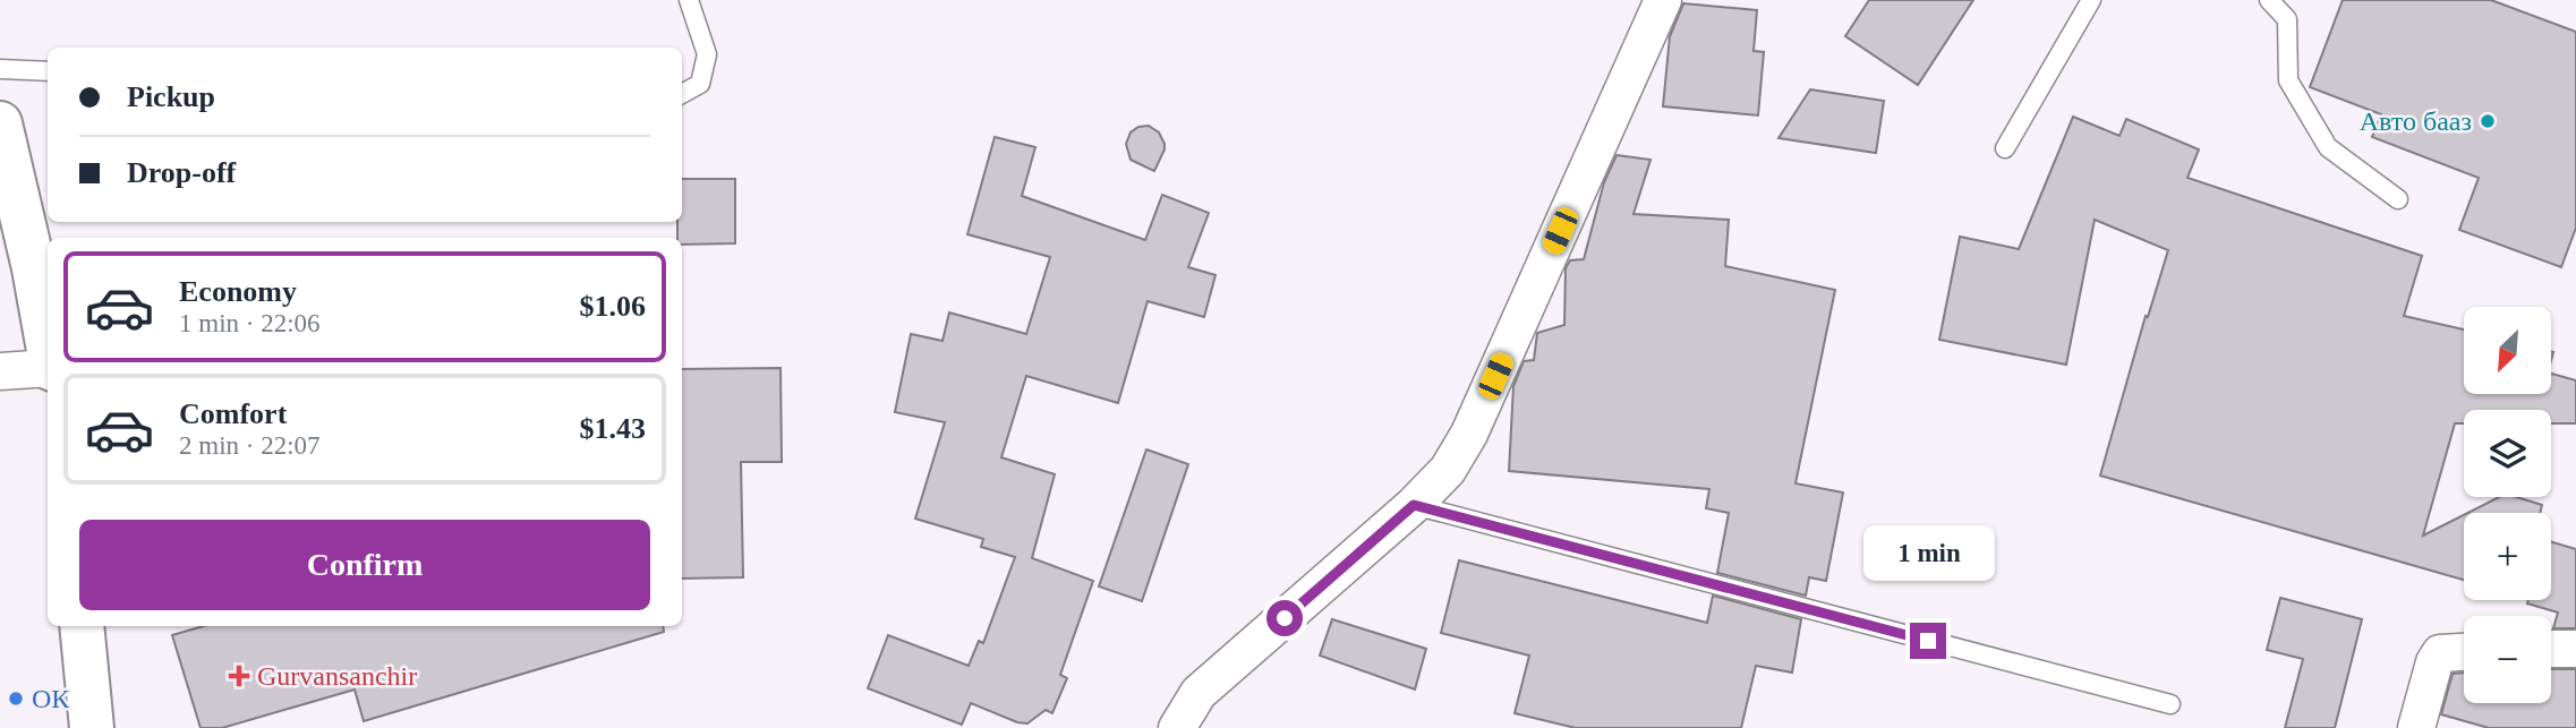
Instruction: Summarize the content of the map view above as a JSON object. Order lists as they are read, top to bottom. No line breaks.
{"places":{"other":["Авто бааз","ОК"],"health":["Gurvansanchir"]},"north":"bottom left","page":{"banner":["Pickup","Drop-off"],"list":[{"name":"Economy","note":"1 min · 22:06","value":"$1.06"},{"name":"Comfort","note":"2 min · 22:07","value":"$1.43"}],"map_buttons":["+","−"],"buttons":"Confirm","bubble":"1 min"}}
